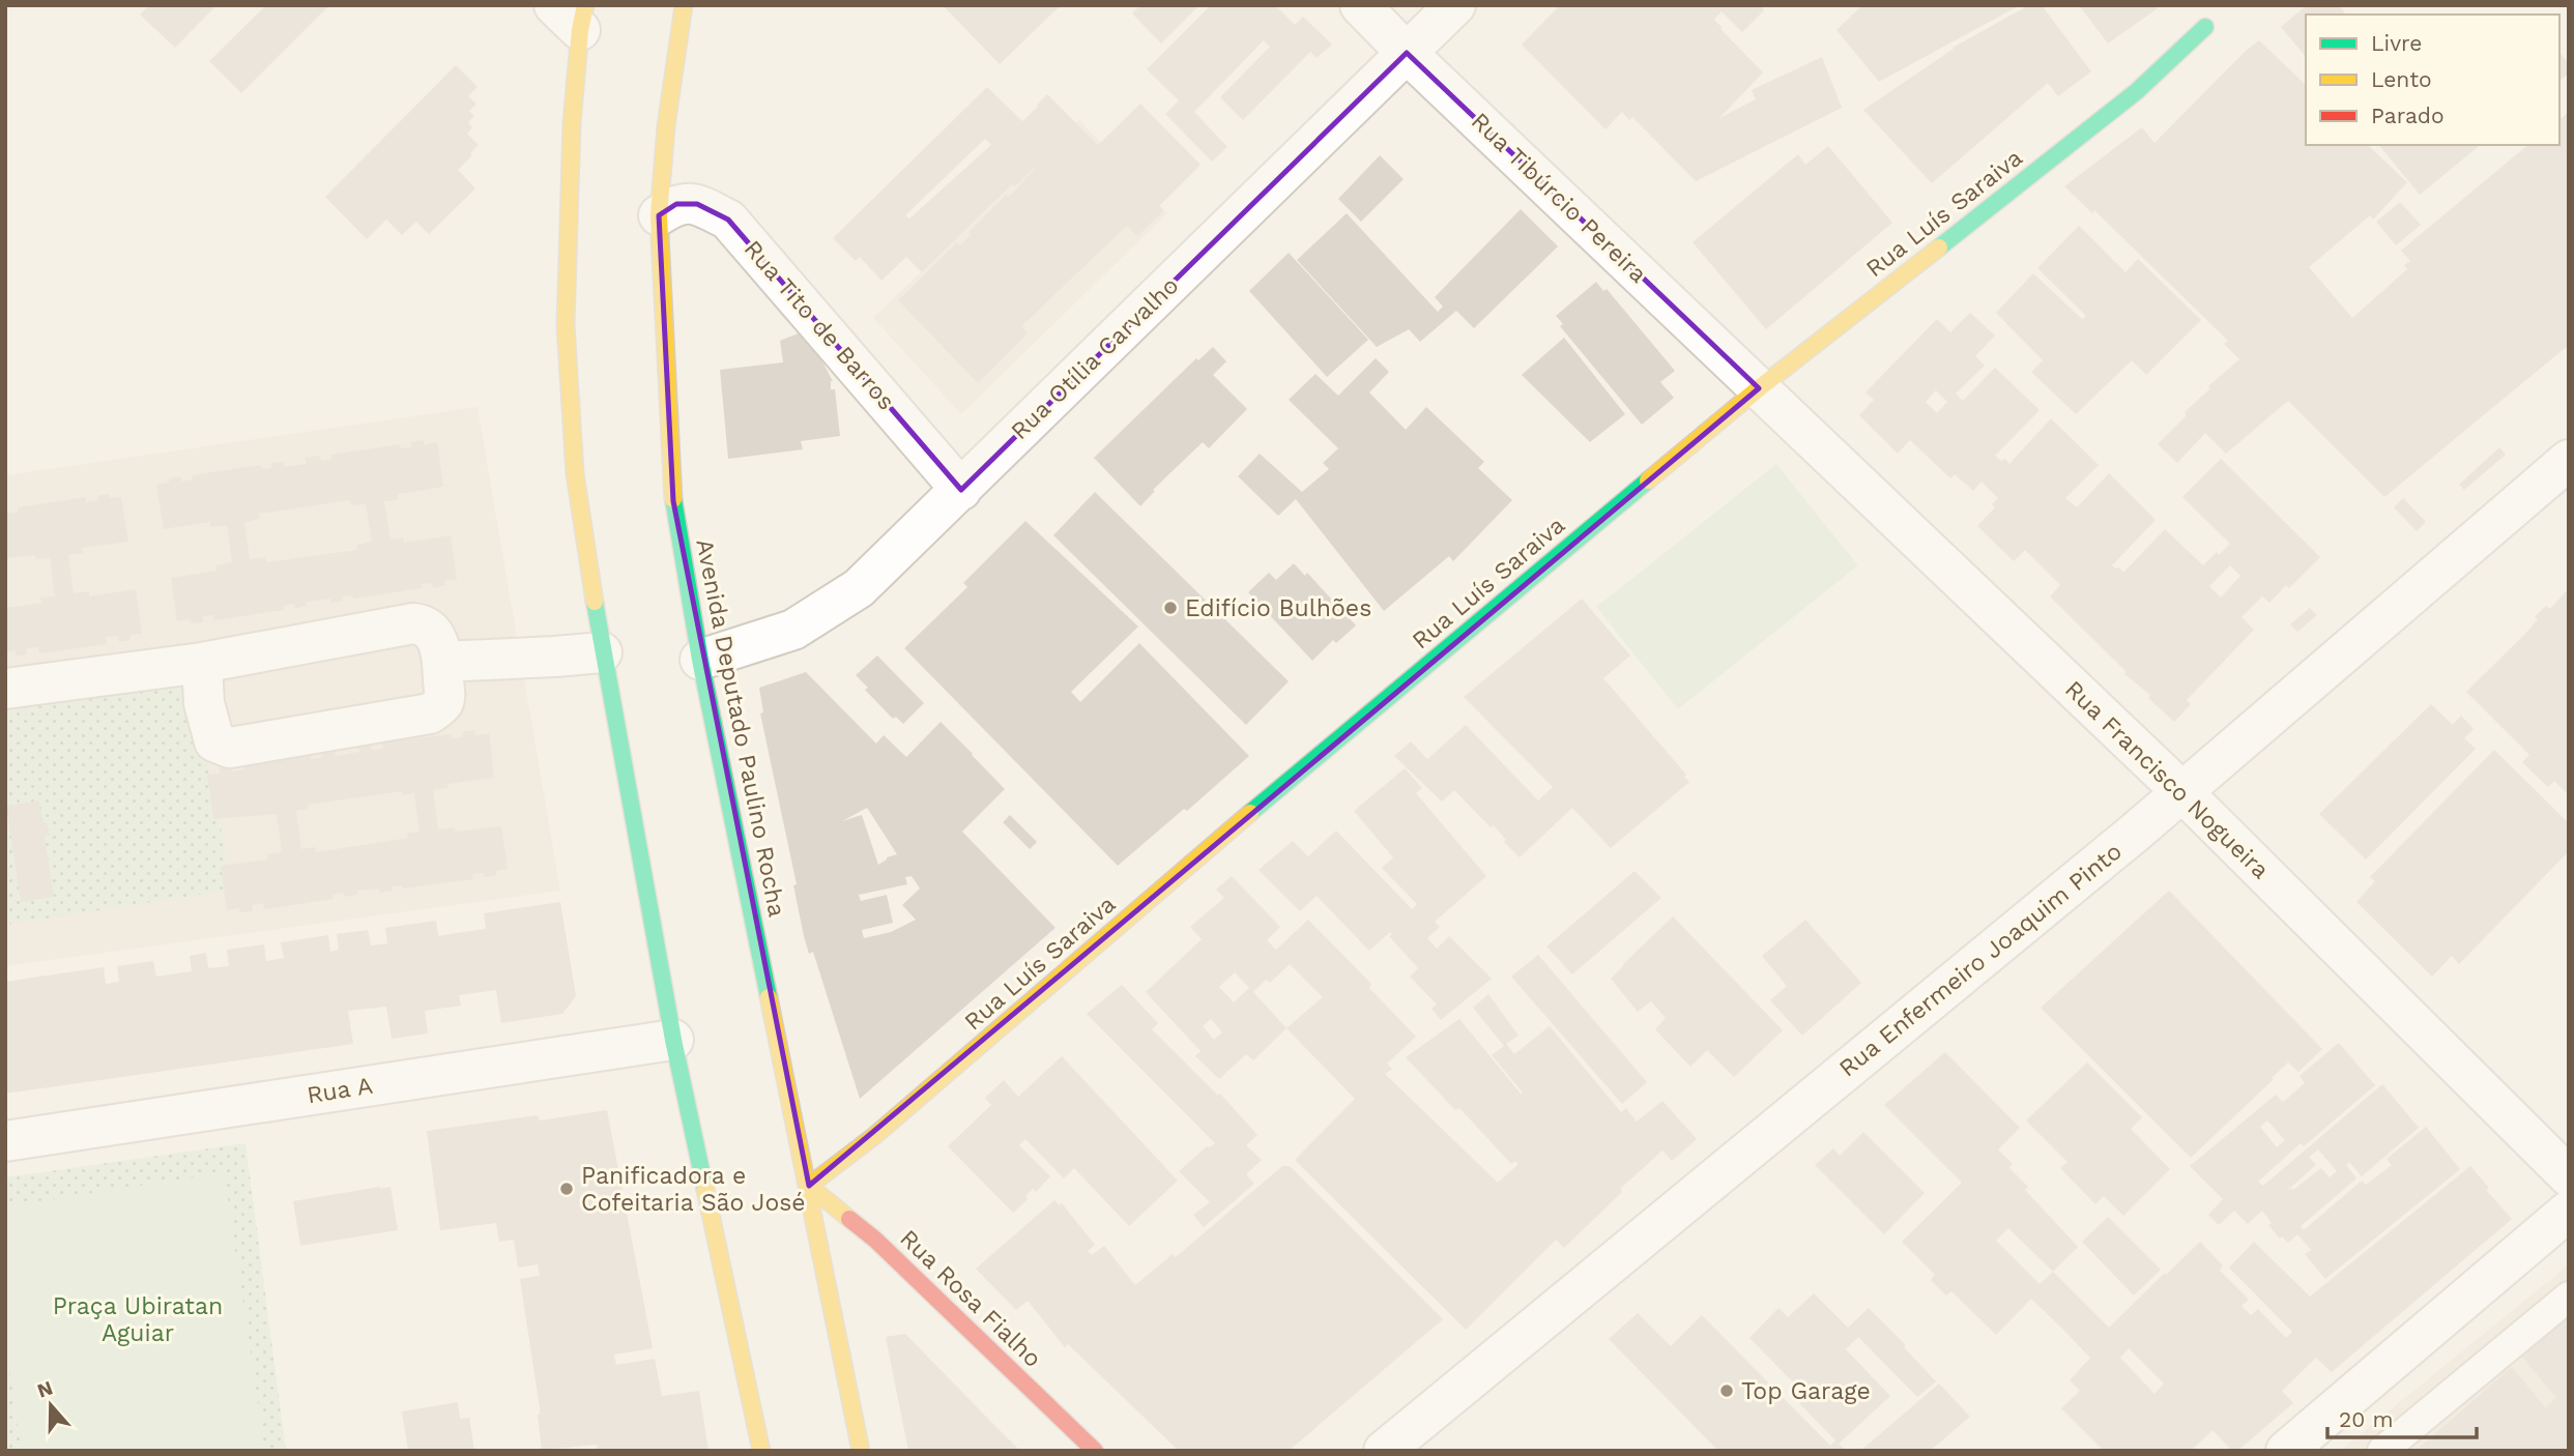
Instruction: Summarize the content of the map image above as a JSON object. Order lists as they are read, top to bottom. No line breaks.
{"streets":{"main road":["Rua Luís Saraiva","Avenida Deputado Paulino Rocha","Rua Rosa Fialho"],"street":["Rua Tibúrcio Pereira","Rua Tito de Barros","Rua Otília Carvalho","Rua Francisco Nogueira","Rua Enfermeiro Joaquim Pinto","Rua A"]},"crossings":[["Rua Tibúrcio Pereira","Rua Luís Saraiva"],["Rua Tibúrcio Pereira","Rua Otília Carvalho"],["Rua Tibúrcio Pereira","Rua Francisco Nogueira"],["Rua Luís Saraiva","Avenida Deputado Paulino Rocha"],["Rua Luís Saraiva","Rua Francisco Nogueira"],["Rua Luís Saraiva","Rua Rosa Fialho"],["Rua Tito de Barros","Rua Otília Carvalho"],["Rua Tito de Barros","Avenida Deputado Paulino Rocha"],["Rua Otília Carvalho","Avenida Deputado Paulino Rocha"],["Avenida Deputado Paulino Rocha","Rua Rosa Fialho"],["Rua Francisco Nogueira","Rua Enfermeiro Joaquim Pinto"]],"parks":["Praça Ubiratan Aguiar"],"places":["Edifício Bulhões","Panificadora e Cofeitaria São José","Top Garage"],"legend":["Livre","Lento","Parado"],"scale_bar":"20 m","north":"top"}
